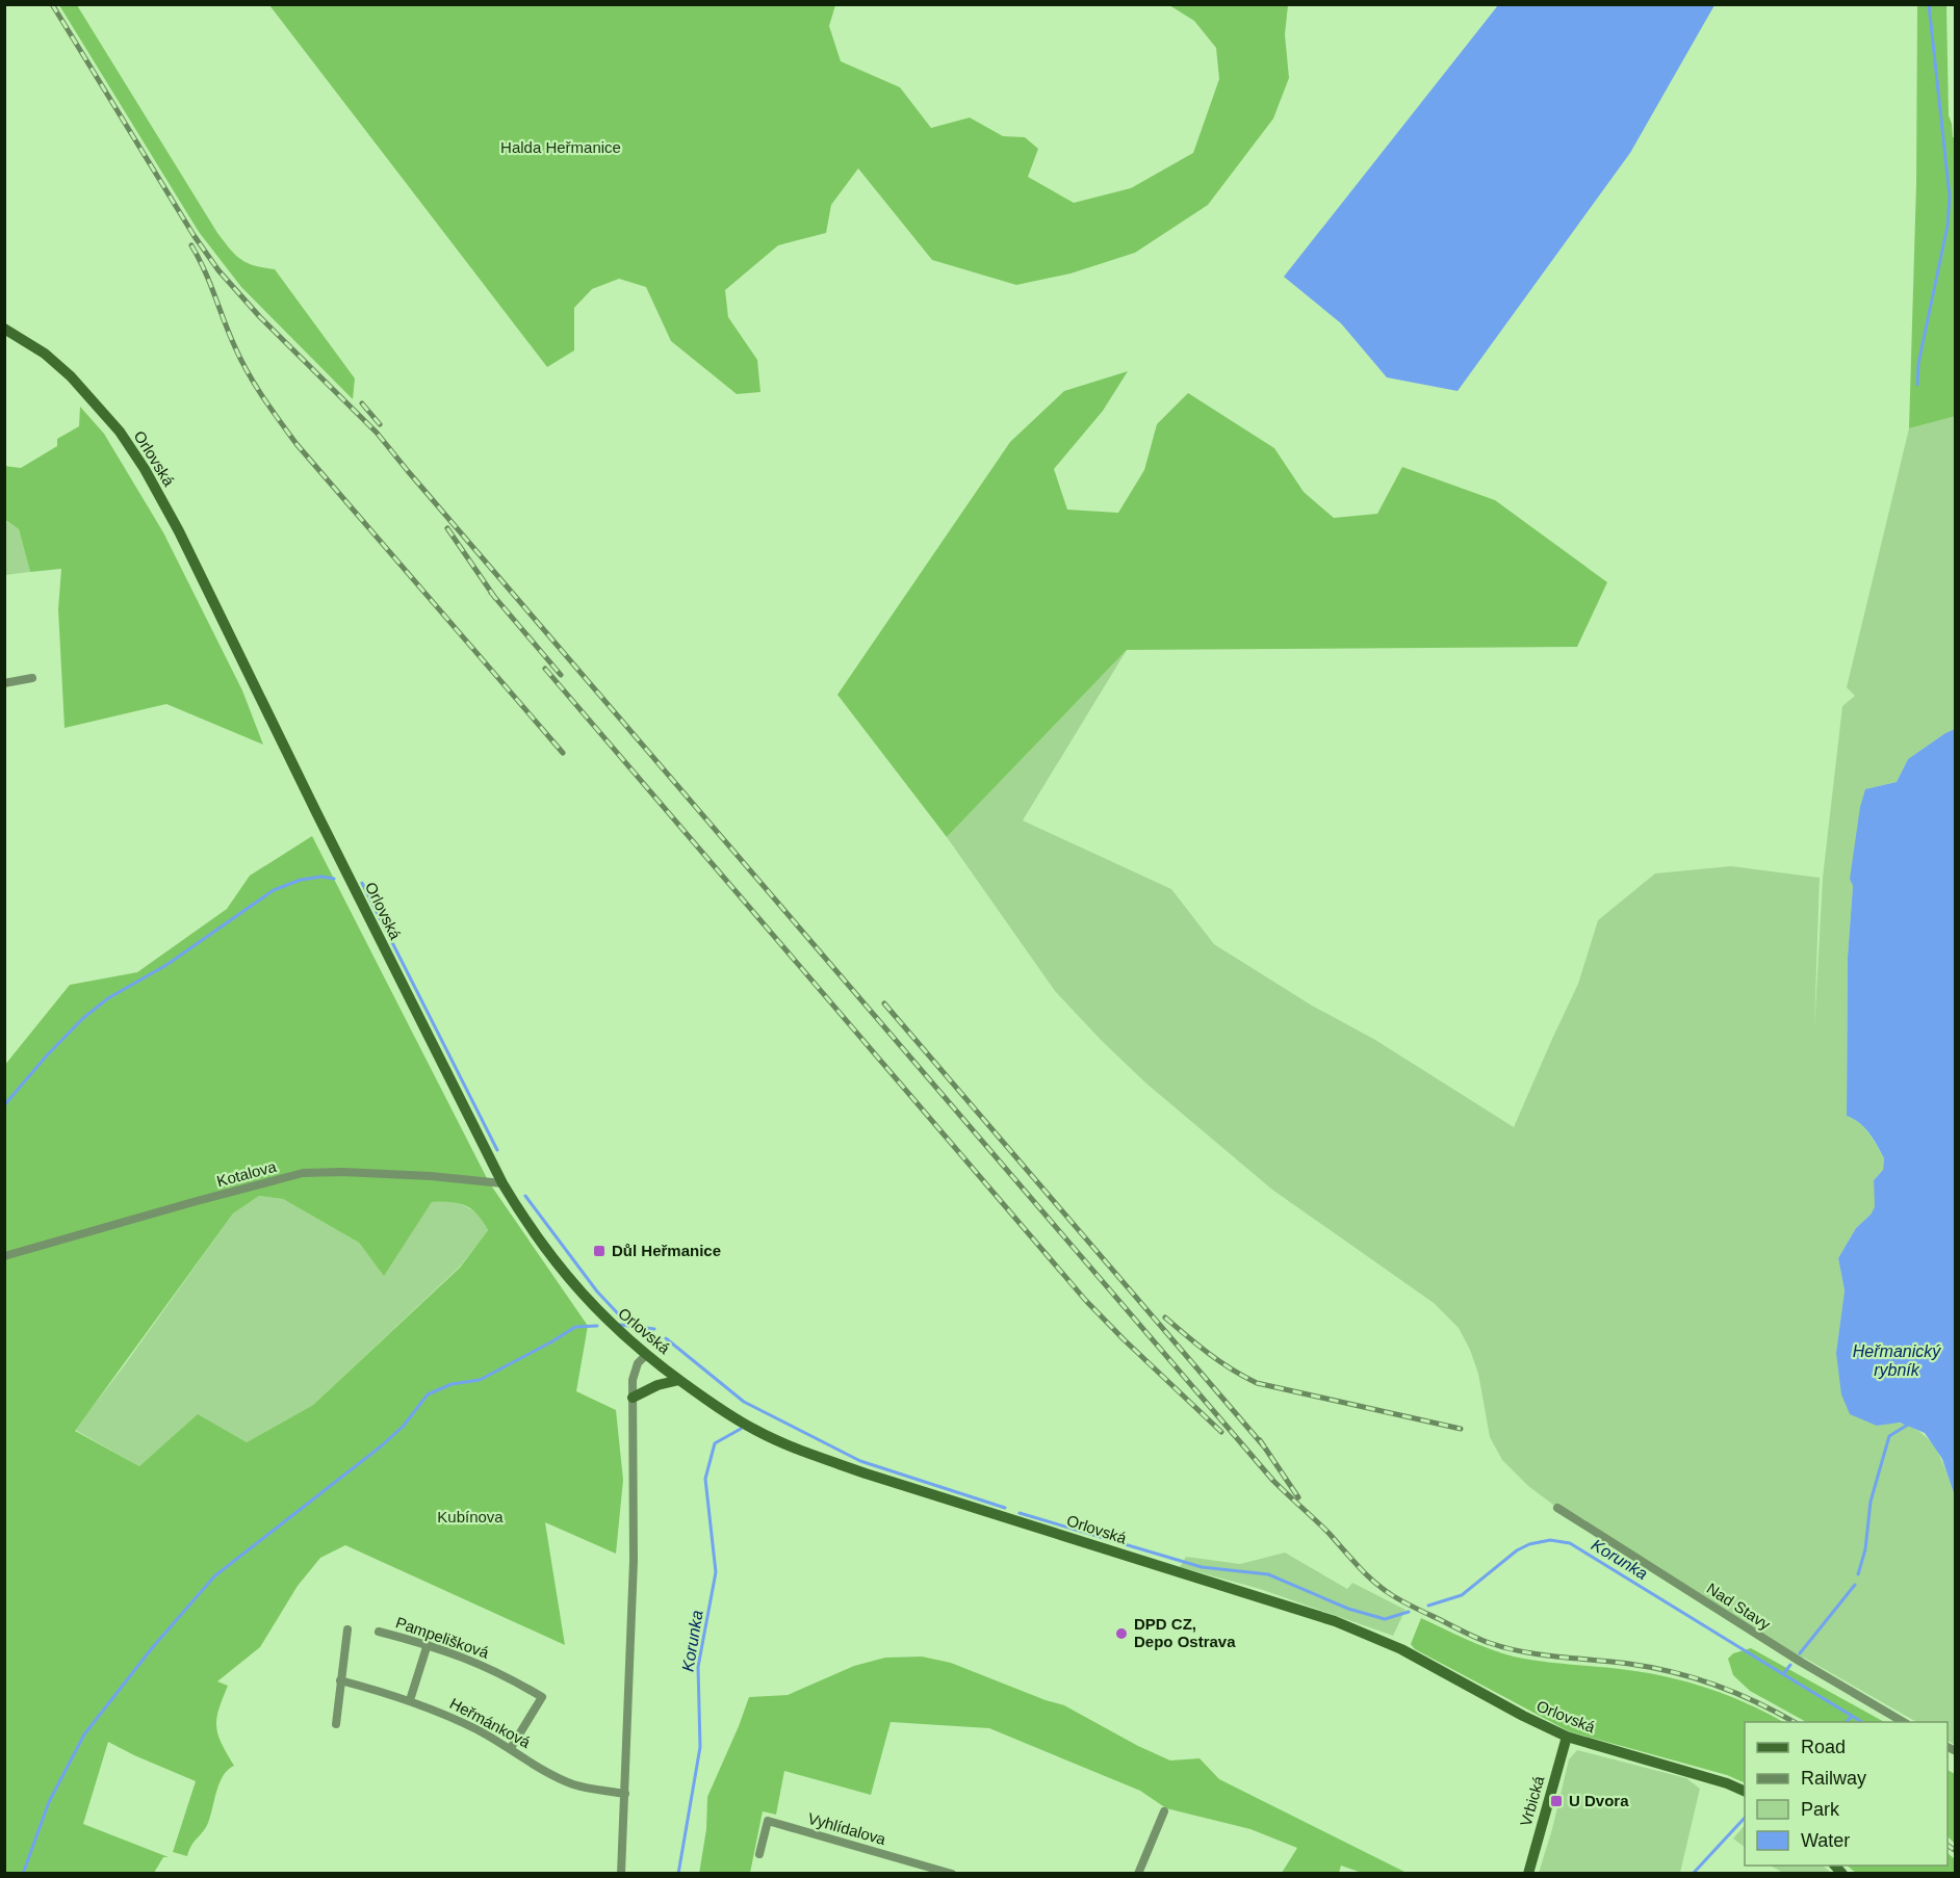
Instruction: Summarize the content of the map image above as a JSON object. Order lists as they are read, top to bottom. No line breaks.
{"streets":{"main road":["Orlovská","Vrbická"],"street":["Kotalova","Nad Stavy","Pampelišková","Heřmánková","Vyhlídalova"]},"crossings":[["Orlovská","Kotalova"],["Orlovská","Vrbická"],["Pampelišková","Heřmánková"]],"water":["Heřmanický rybník","Korunka"],"parks":["Halda Heřmanice","Kubínova"],"places":{"transit":["Důl Heřmanice","U Dvora"],"other":["DPD CZ, Depo Ostrava"]},"legend":["Road","Railway","Park","Water"]}
